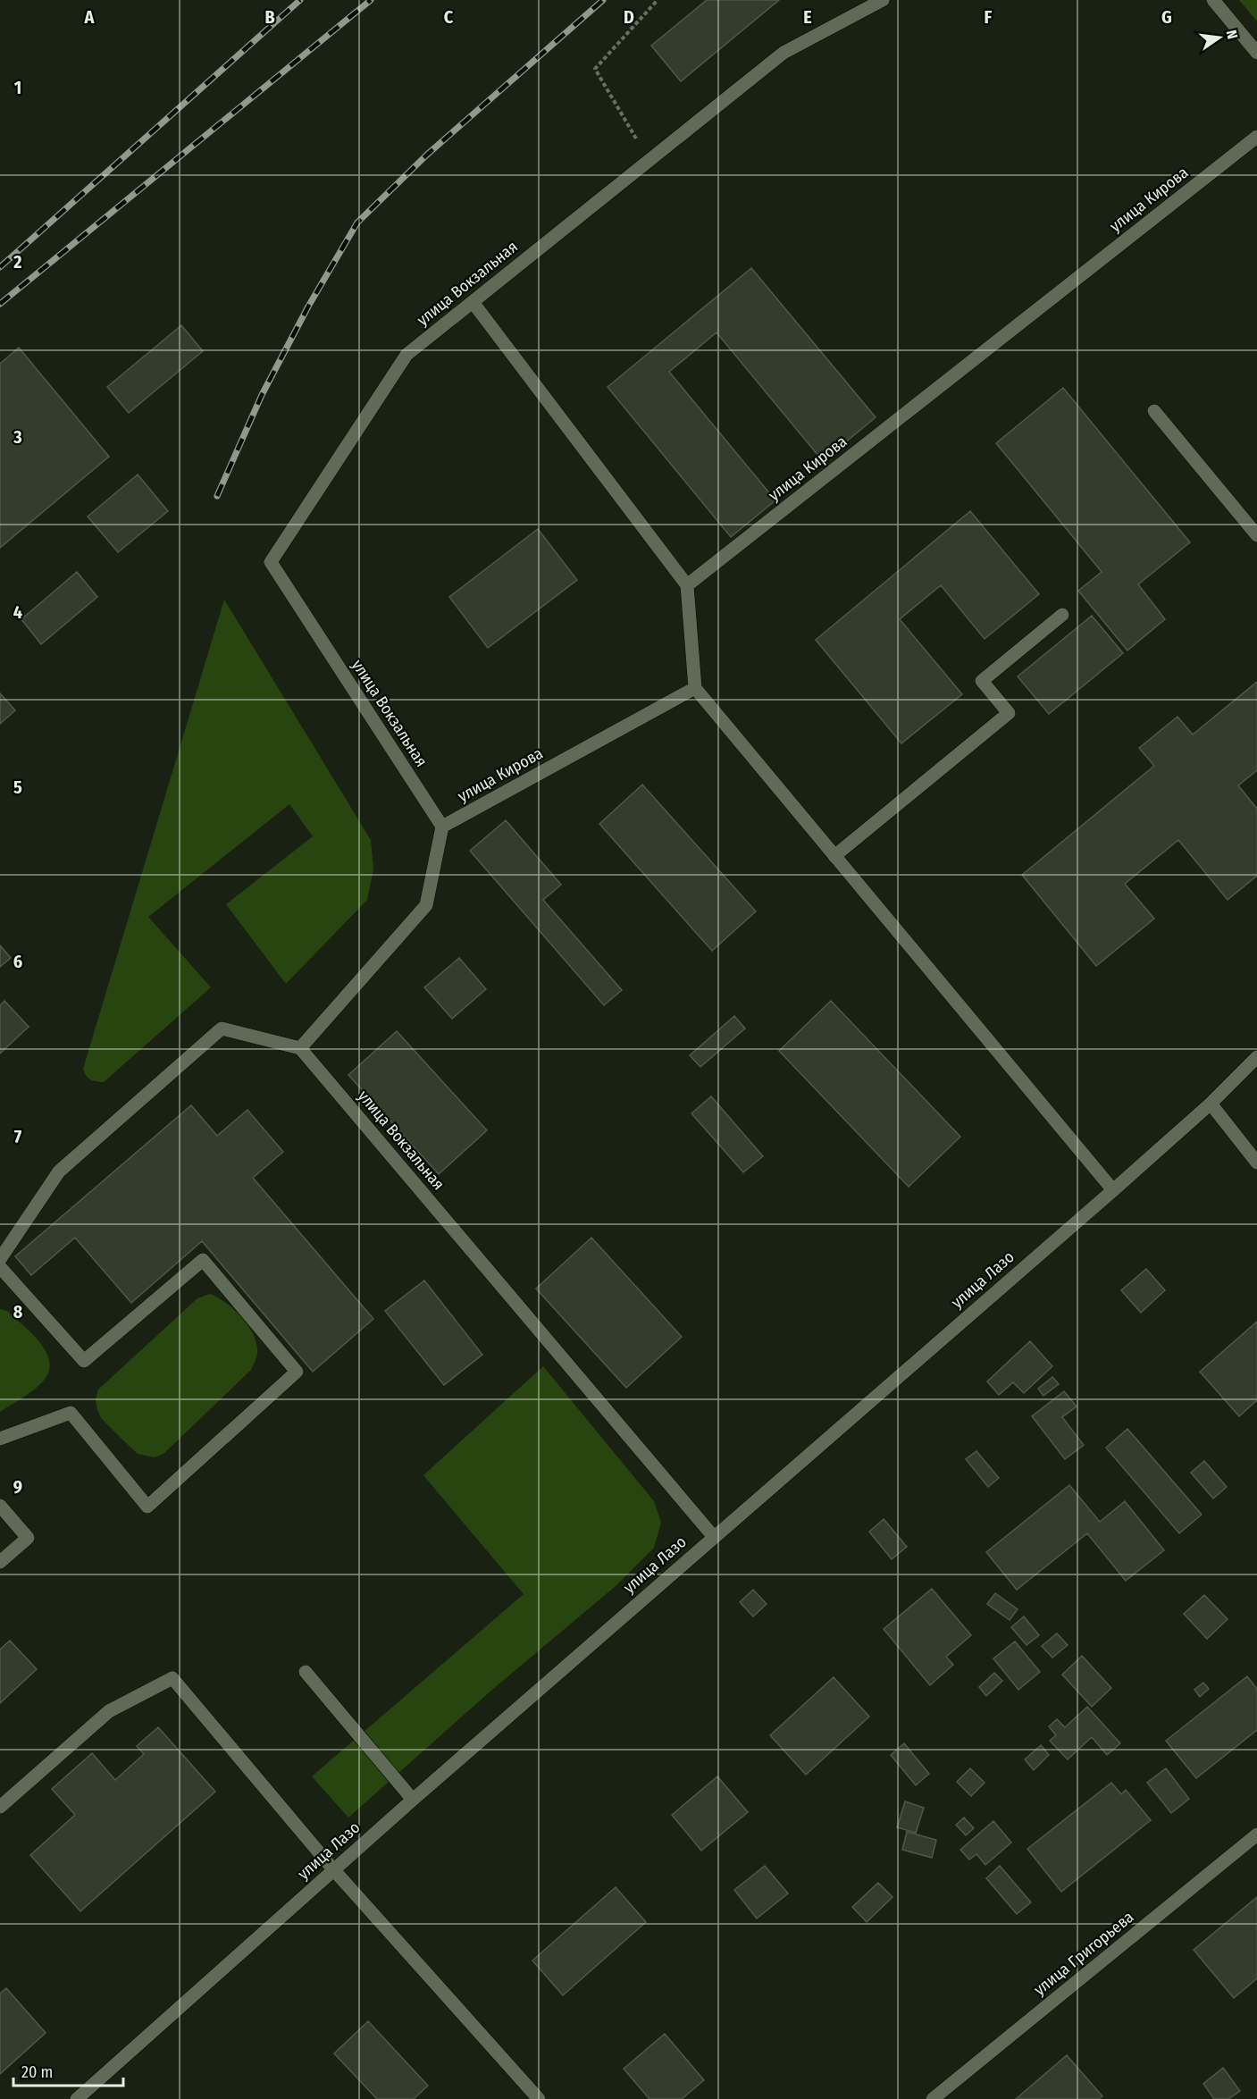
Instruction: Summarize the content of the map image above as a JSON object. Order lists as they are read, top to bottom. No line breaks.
{"streets":{"street":["улица Кирова","улица Вокзальная","улица Лазо","улица Григорьева"]},"crossings":[["улица Кирова","улица Вокзальная"],["улица Вокзальная","улица Лазо"]],"scale_bar":"20 m","north":"right","grid":{"columns":["A","B","C","D","E","F","G"],"rows":["1","2","3","4","5","6","7","8","9"]}}
